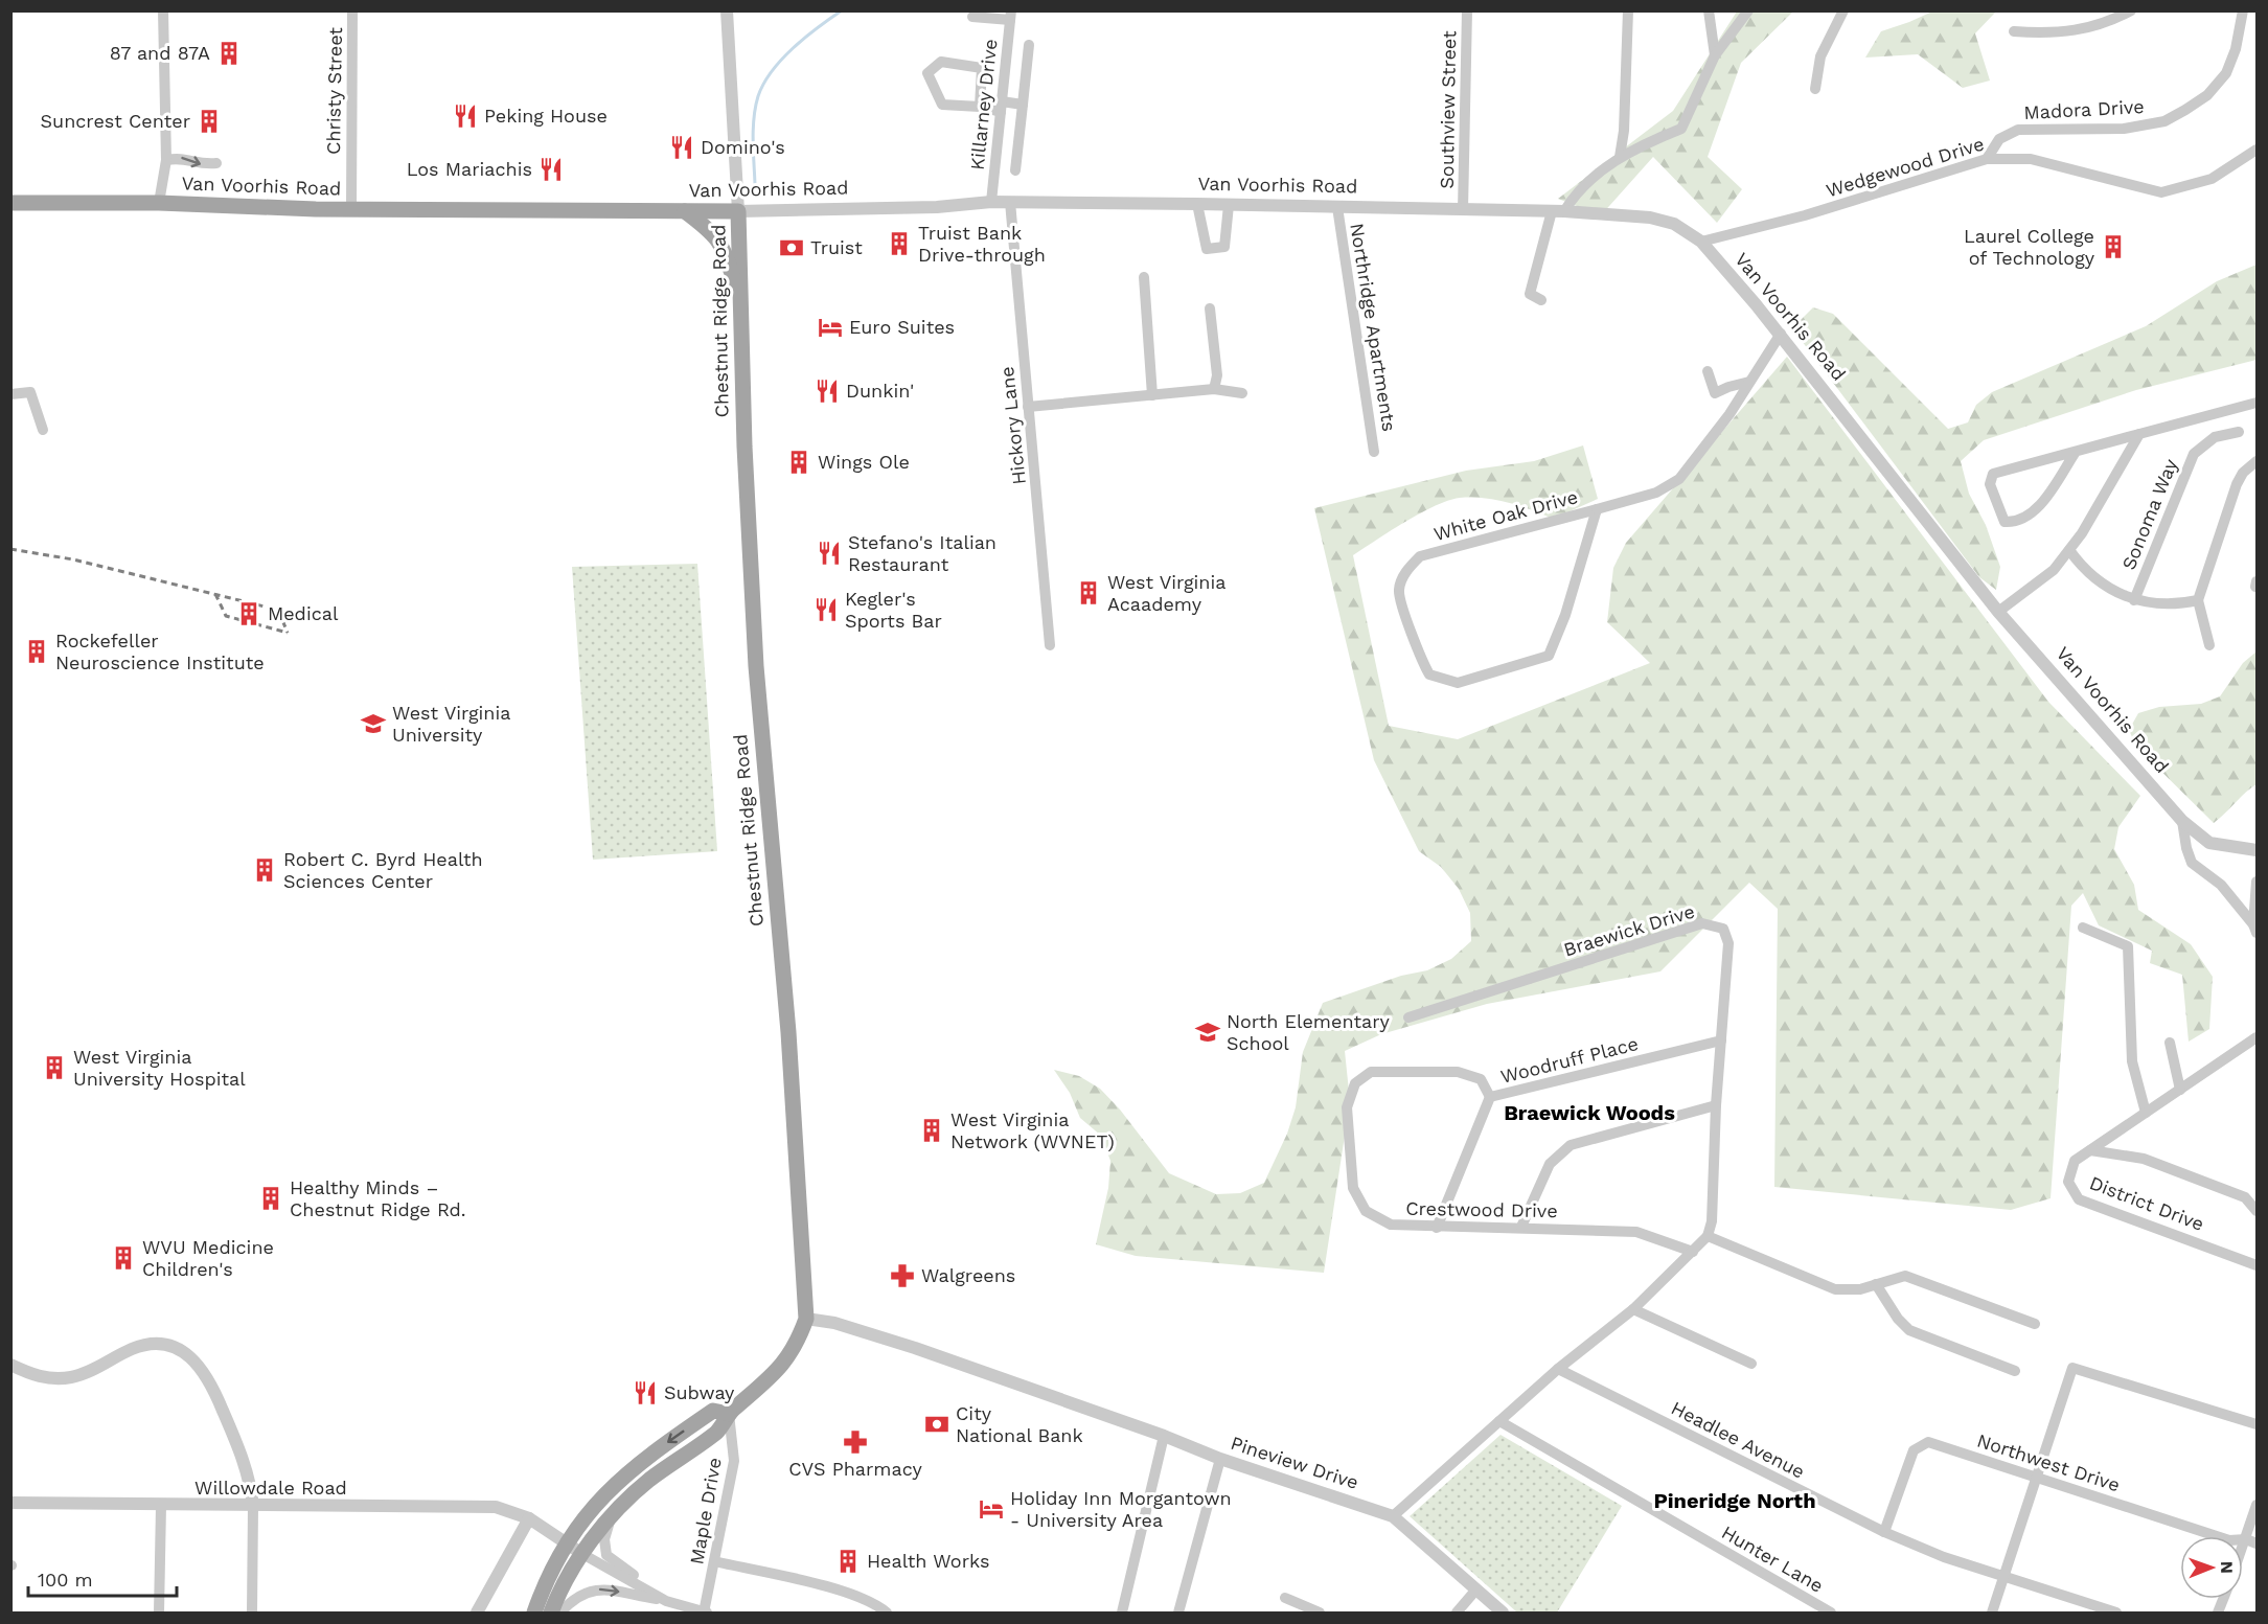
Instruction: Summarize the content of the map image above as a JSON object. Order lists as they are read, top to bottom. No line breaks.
{"streets":{"main road":["Van Voorhis Road","Chestnut Ridge Road"],"street":["Christy Street","Killarney Drive","Southview Street","Madora Drive","Wedgewood Drive","Northridge Apartments","Hickory Lane","Sonoma Way","White Oak Drive","Braewick Drive","Woodruff Place","District Drive","Crestwood Drive","Headlee Avenue","Pineview Drive","Northwest Drive","Willowdale Road","Maple Drive","Hunter Lane"]},"crossings":[["Christy Street","Van Voorhis Road"],["Killarney Drive","Van Voorhis Road"],["Southview Street","Van Voorhis Road"],["Madora Drive","Wedgewood Drive"],["Wedgewood Drive","Van Voorhis Road"],["Van Voorhis Road","Chestnut Ridge Road"],["Van Voorhis Road","Northridge Apartments"],["Van Voorhis Road","Hickory Lane"],["Van Voorhis Road","White Oak Drive"],["Chestnut Ridge Road","Pineview Drive"],["Chestnut Ridge Road","Maple Drive"],["Braewick Drive","Woodruff Place"],["Woodruff Place","Crestwood Drive"],["Headlee Avenue","Northwest Drive"]],"districts":["Braewick Woods","Pineridge North"],"places":{"building":["87 and 87A","Suncrest Center","Truist Bank Drive-through","Laurel College of Technology","Wings Ole","West Virginia Acaademy","Medical","Rockefeller Neuroscience Institute","Robert C. Byrd Health Sciences Center","West Virginia University Hospital","West Virginia Network (WVNET)","Healthy Minds – Chestnut Ridge Rd.","WVU Medicine Children's","Health Works"],"restaurant":["Peking House","Domino's","Los Mariachis","Dunkin'","Stefano's Italian Restaurant","Kegler's Sports Bar","Subway"],"bank":["Truist","City National Bank"],"hotel":["Euro Suites","Holiday Inn Morgantown - University Area"],"school or university":["West Virginia University","North Elementary School"],"pharmacy":["Walgreens","CVS Pharmacy"]},"scale_bar":"100 m","north":"right"}
